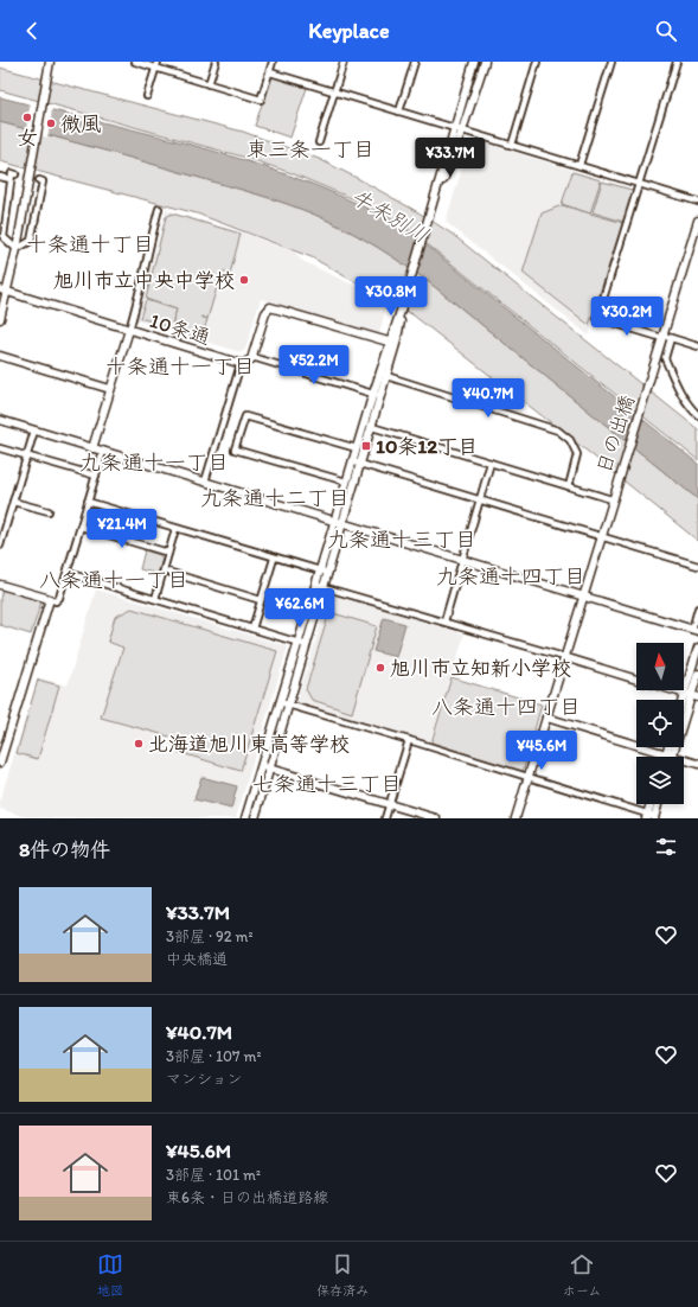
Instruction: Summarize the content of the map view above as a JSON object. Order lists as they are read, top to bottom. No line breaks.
{"streets":{"street":["10条通","日の出橋"]},"districts":["東三条一丁目","十条通十丁目","十条通十一丁目","九条通十一丁目","九条通十二丁目","九条通十三丁目","九条通十四丁目","八条通十一丁目","八条通十四丁目","七条通十三丁目"],"water":["牛朱別川"],"places":{"other":["女","微風","旭川市立中央中学校","旭川市立知新小学校","北海道旭川東高等学校"],"transit":["10条12丁目"]},"north":"top","page":{"header":"Keyplace","price":["¥33.7M","¥30.8M","¥30.2M","¥52.2M","¥40.7M","¥21.4M","¥62.6M","¥45.6M"],"heading":"8件の物件","list":[{"name":"¥33.7M","note":"3部屋 · 92 m² · 中央橋通"},{"name":"¥40.7M","note":"3部屋 · 107 m² · マンション"},{"name":"¥45.6M","note":"3部屋 · 101 m² · 東6条・日の出橋道路線"}],"tabs":["地図","保存済み","ホーム"]}}
